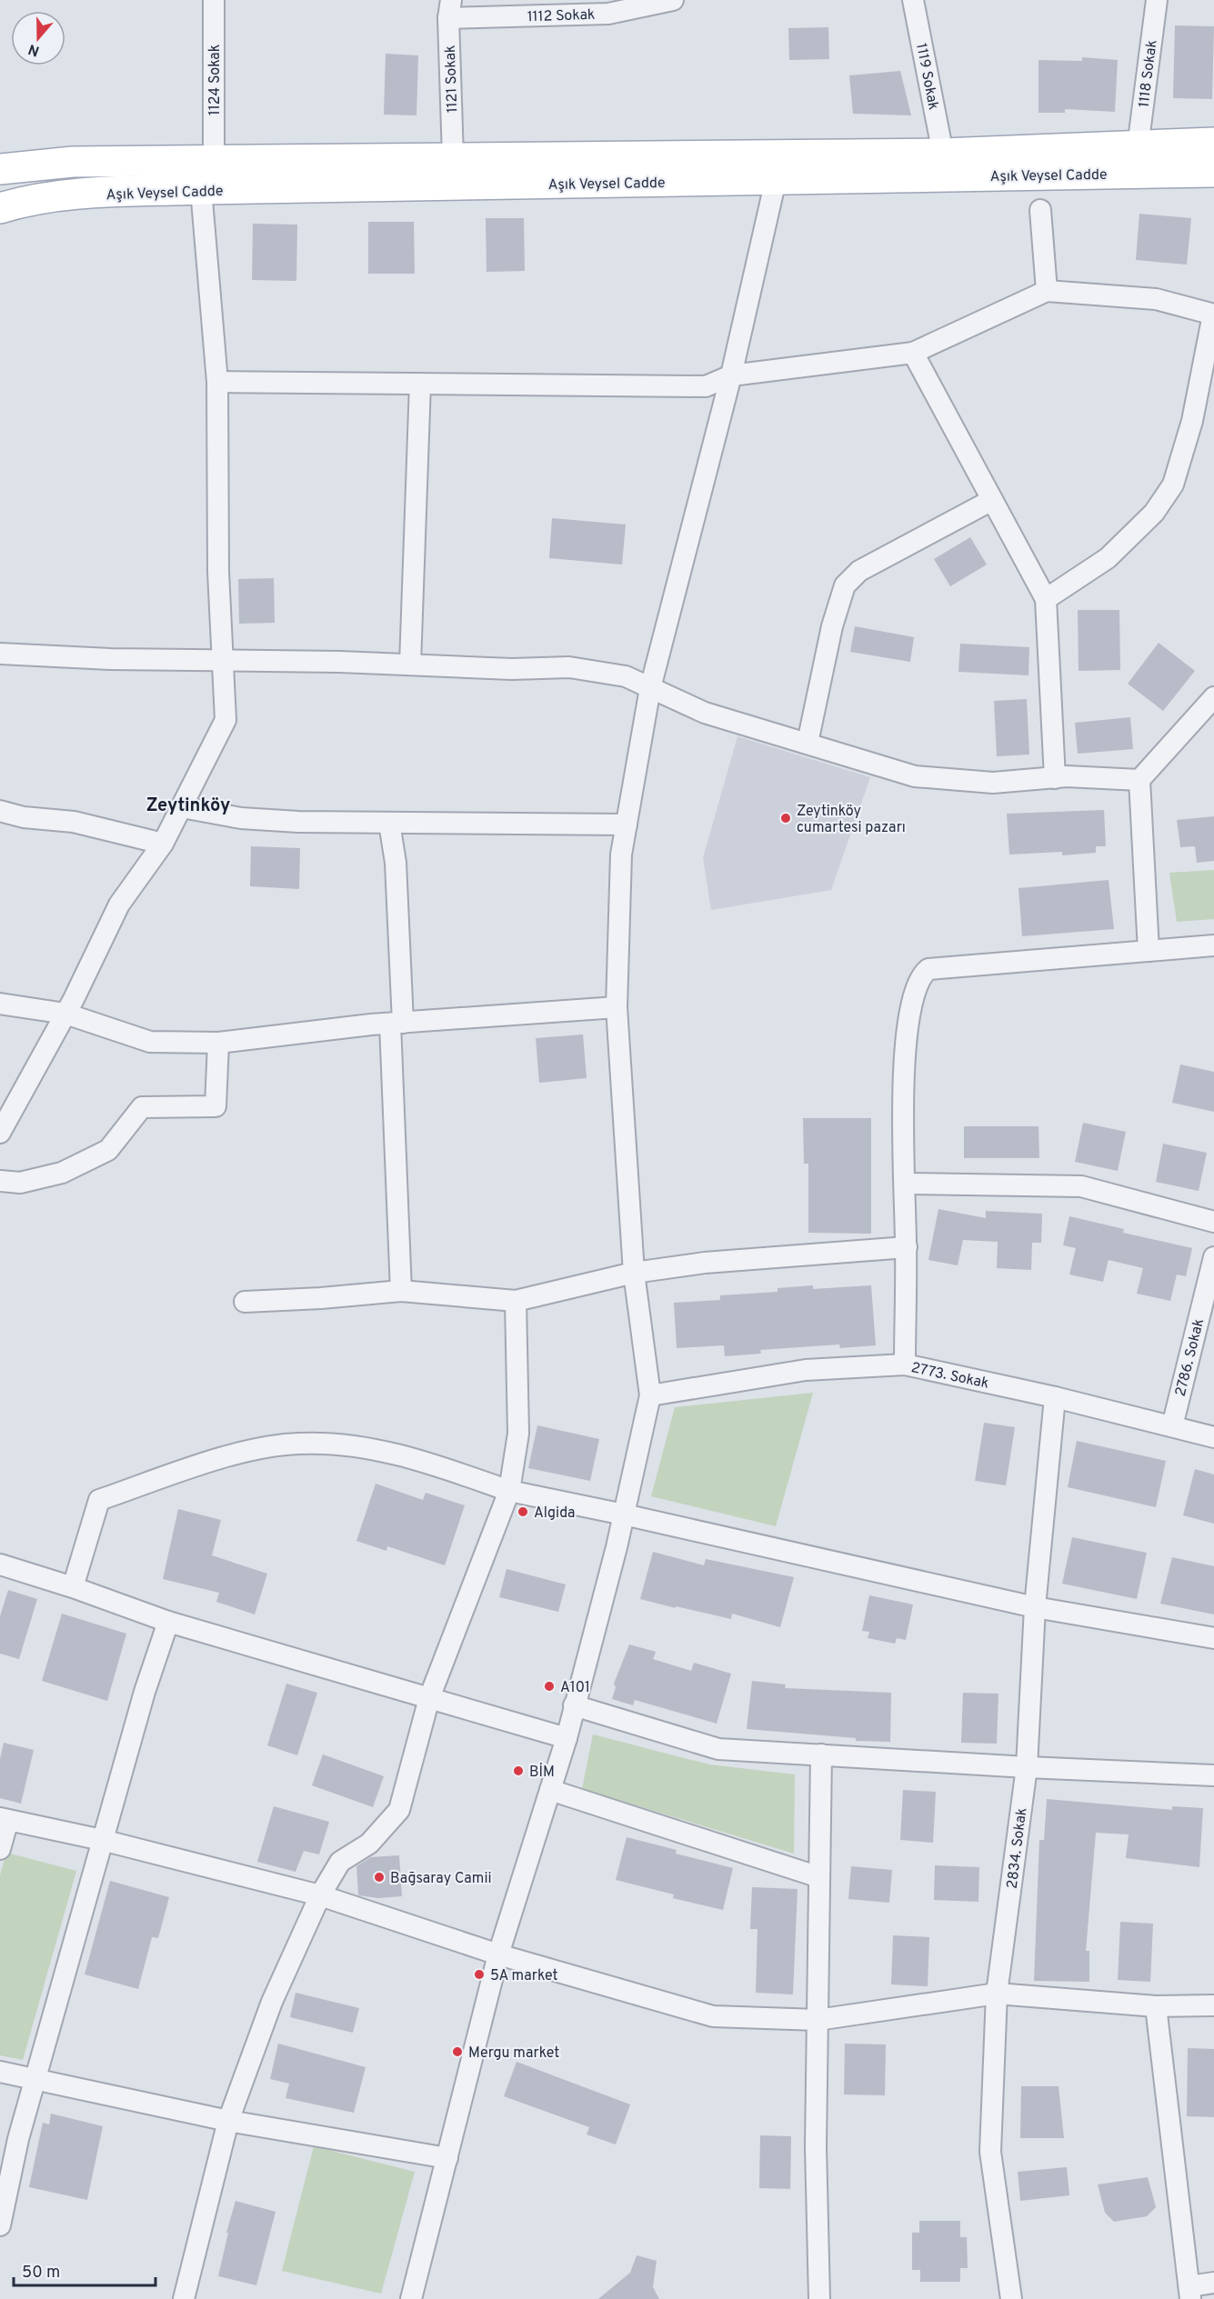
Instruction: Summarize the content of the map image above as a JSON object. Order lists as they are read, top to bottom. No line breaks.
{"streets":{"main road":["Aşık Veysel Cadde"],"street":["1112 Sokak","1118 Sokak","1119 Sokak","1121 Sokak","1124 Sokak","2786. Sokak","2773. Sokak","2834. Sokak"]},"crossings":[["1112 Sokak","1121 Sokak"],["1118 Sokak","Aşık Veysel Cadde"],["1119 Sokak","Aşık Veysel Cadde"],["1121 Sokak","Aşık Veysel Cadde"],["1124 Sokak","Aşık Veysel Cadde"],["2786. Sokak","2773. Sokak"],["2773. Sokak","2834. Sokak"]],"districts":["Zeytinköy"],"places":["Zeytinköy cumartesi pazarı","Algida","A101","BİM","Bağsaray Camii","5A market","Mergu market"],"scale_bar":"50 m","north":"bottom"}
